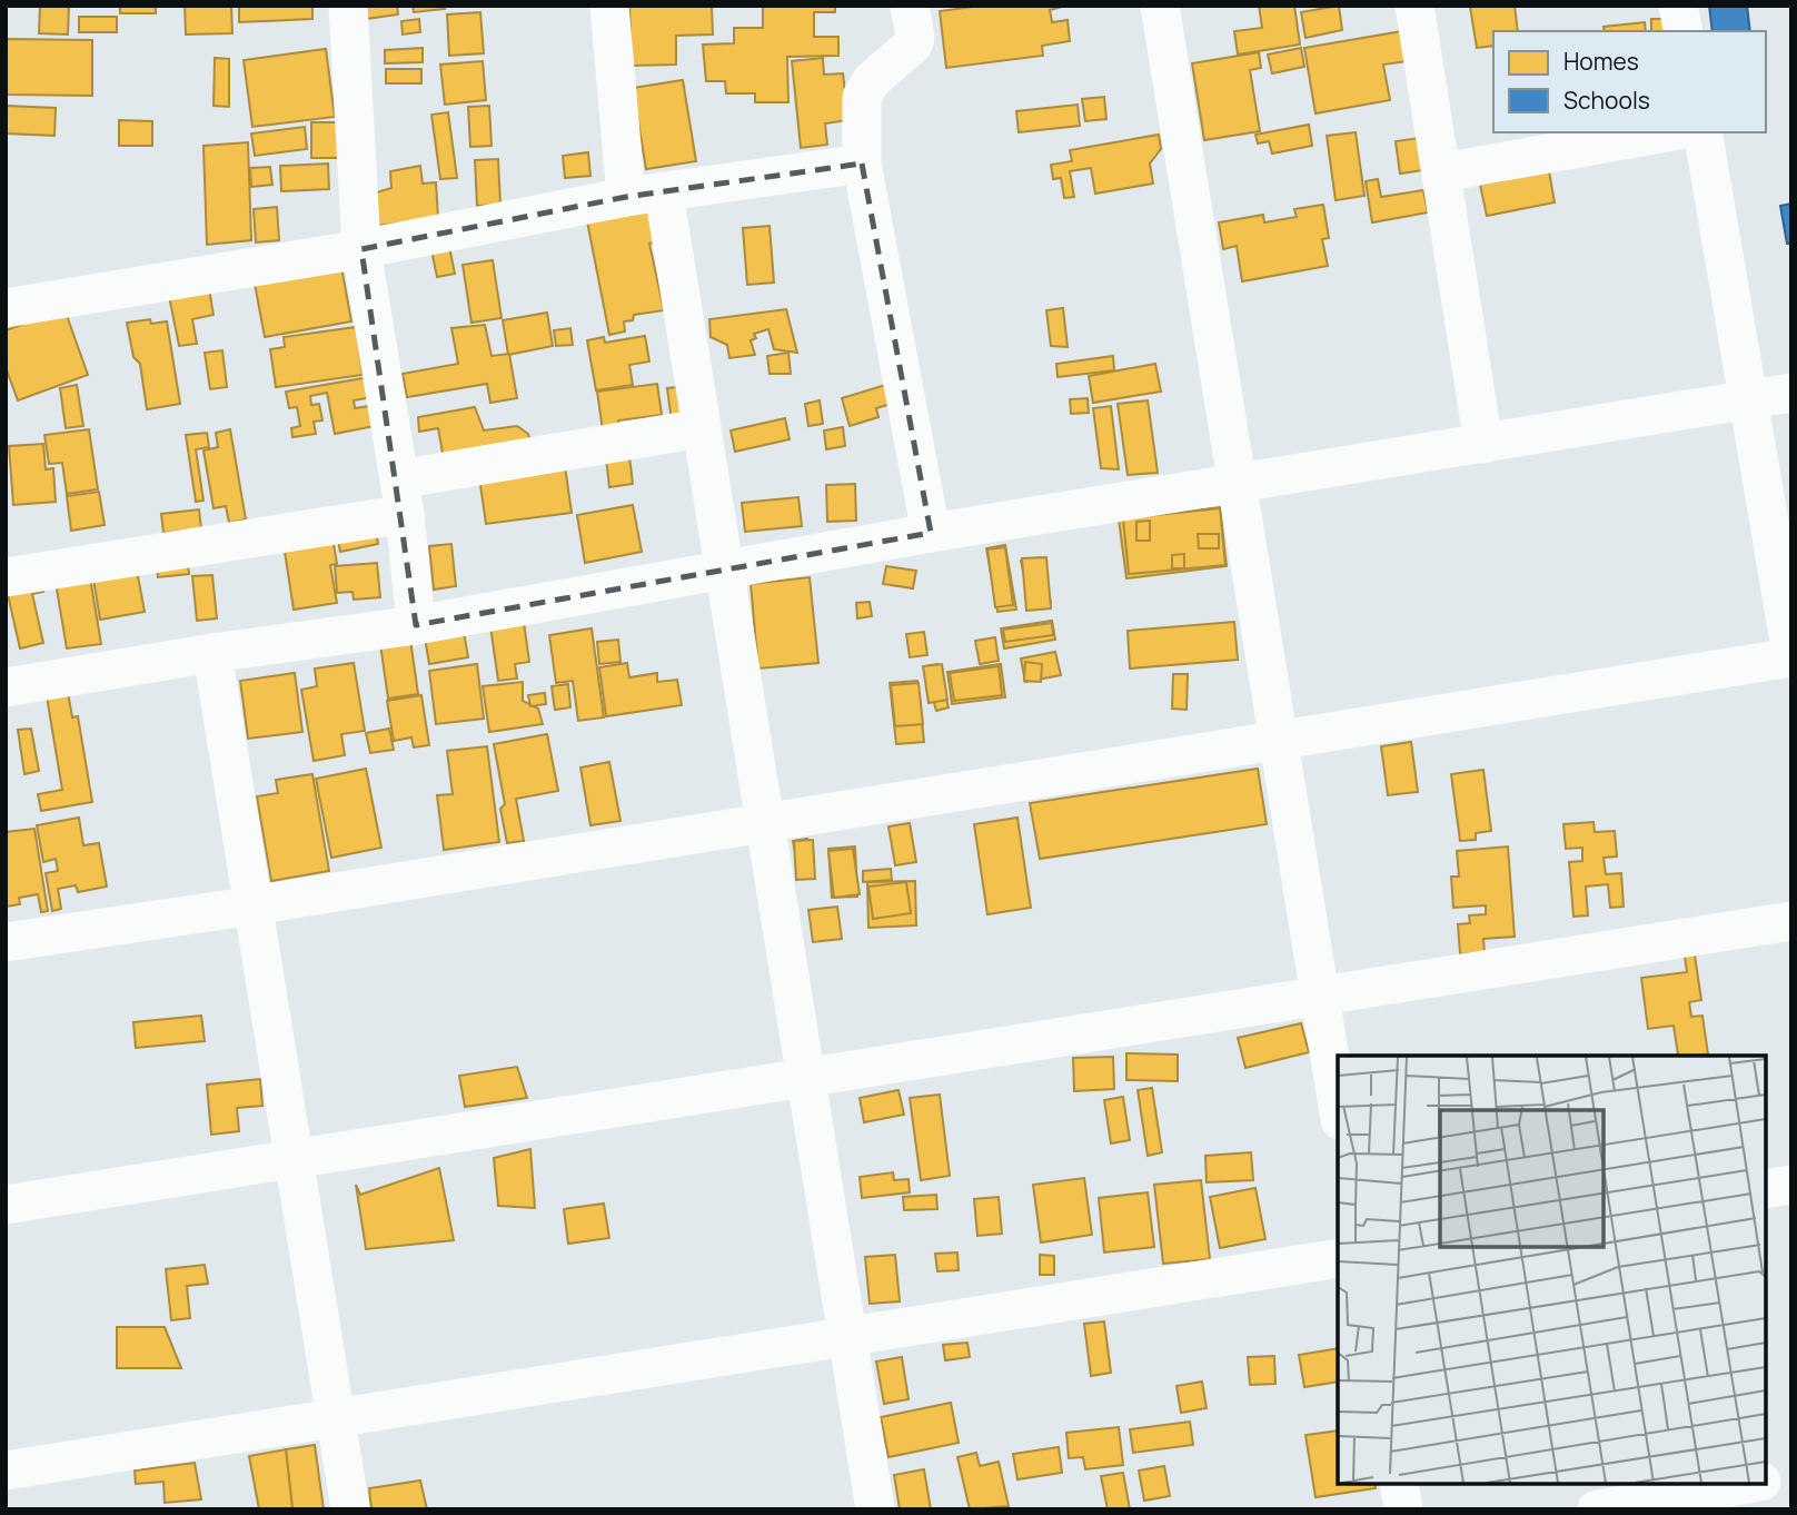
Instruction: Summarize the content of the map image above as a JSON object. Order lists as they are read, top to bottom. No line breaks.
{"legend":["Homes","Schools"]}
